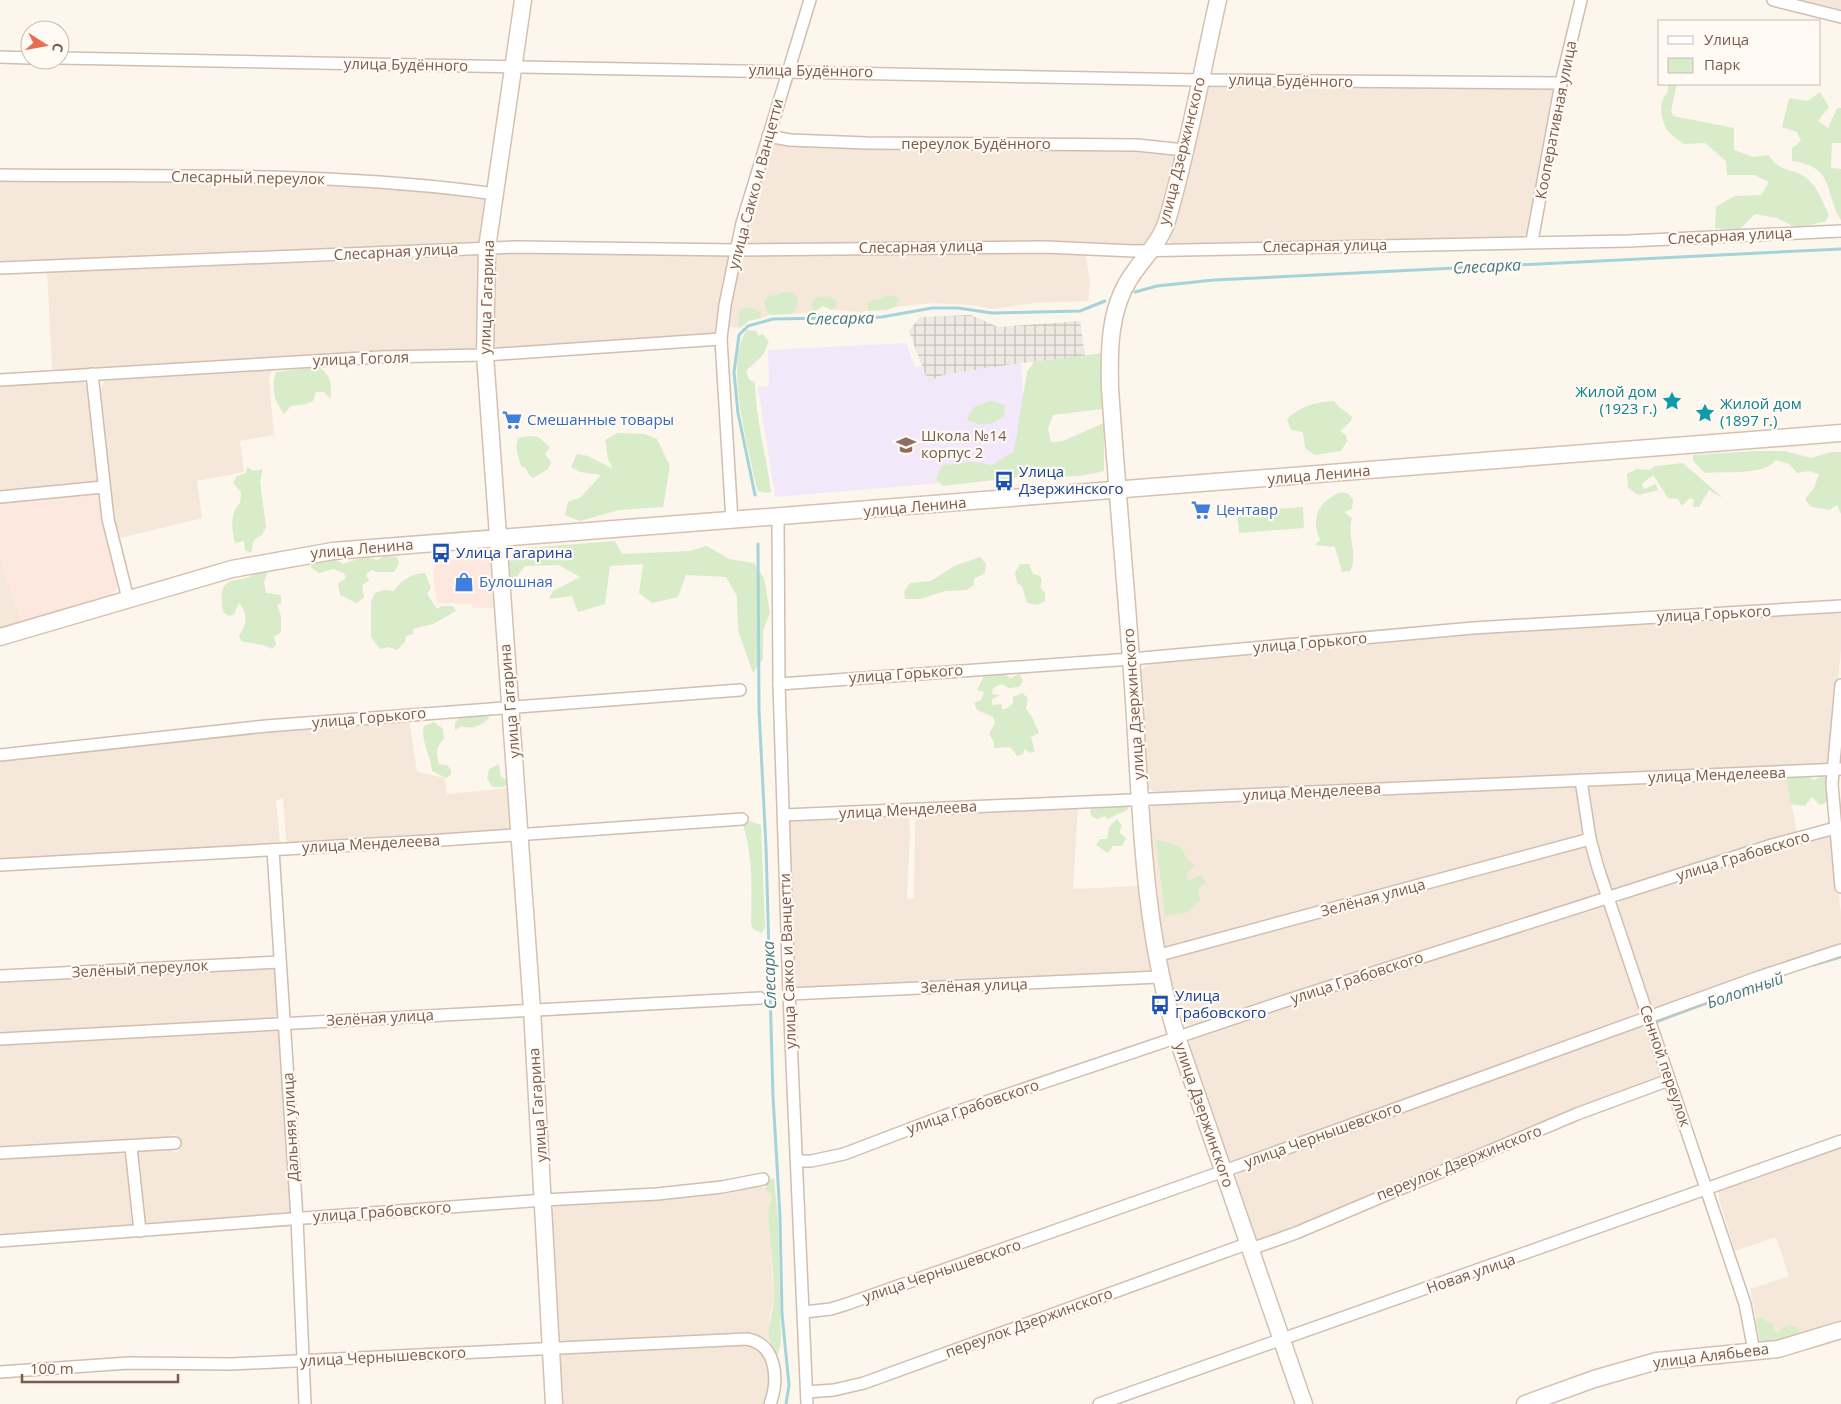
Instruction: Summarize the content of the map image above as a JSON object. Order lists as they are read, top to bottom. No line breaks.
{"streets":{"main road":["улица Дзержинского","улица Гагарина","улица Ленина","улица Алябьева"],"street":["улица Будённого","Кооперативная улица","переулок Будённого","Слесарный переулок","улица Сакко и Ванцетти","Слесарная улица","улица Гоголя","улица Горького","улица Менделеева","улица Грабовского","Зелёная улица","Зелёный переулок","Сенной переулок","Дальняя улица","улица Чернышевского","переулок Дзержинского","Новая улица"]},"crossings":[["улица Будённого","Кооперативная улица"],["улица Будённого","улица Дзержинского"],["улица Будённого","улица Сакко и Ванцетти"],["улица Будённого","улица Гагарина"],["Кооперативная улица","Слесарная улица"],["переулок Будённого","улица Дзержинского"],["переулок Будённого","улица Сакко и Ванцетти"],["улица Дзержинского","Слесарная улица"],["улица Дзержинского","улица Ленина"],["улица Дзержинского","улица Горького"],["улица Дзержинского","улица Менделеева"],["улица Дзержинского","улица Грабовского"],["улица Дзержинского","Зелёная улица"],["улица Дзержинского","улица Чернышевского"],["улица Дзержинского","переулок Дзержинского"],["улица Дзержинского","Новая улица"],["Слесарный переулок","улица Гагарина"],["улица Сакко и Ванцетти","Слесарная улица"],["улица Сакко и Ванцетти","улица Гоголя"],["улица Сакко и Ванцетти","улица Ленина"],["улица Сакко и Ванцетти","улица Горького"],["улица Сакко и Ванцетти","улица Менделеева"],["улица Сакко и Ванцетти","улица Грабовского"],["улица Сакко и Ванцетти","Зелёная улица"],["улица Сакко и Ванцетти","улица Чернышевского"],["улица Сакко и Ванцетти","переулок Дзержинского"],["Слесарная улица","улица Гагарина"],["улица Гагарина","улица Гоголя"],["улица Гагарина","улица Ленина"],["улица Гагарина","улица Горького"],["улица Гагарина","улица Менделеева"],["улица Гагарина","улица Грабовского"],["улица Гагарина","Зелёная улица"],["улица Гагарина","улица Чернышевского"],["улица Менделеева","Сенной переулок"],["улица Менделеева","Дальняя улица"],["улица Грабовского","Сенной переулок"],["улица Грабовского","Дальняя улица"],["Зелёная улица","Сенной переулок"],["Зелёная улица","Дальняя улица"],["Зелёный переулок","Дальняя улица"],["Сенной переулок","улица Чернышевского"],["Сенной переулок","переулок Дзержинского"],["Сенной переулок","Новая улица"],["Сенной переулок","улица Алябьева"],["Дальняя улица","улица Чернышевского"]],"water":["Слесарка","Болотный"],"places":{"place":["Жилой дом (1923 г.)","Жилой дом (1897 г.)"],"supermarket":["Смешанные товары","Центавр"],"school or university":["Школа №14 корпус 2"],"bus stop":["Улица Дзержинского","Улица Гагарина","Улица Грабовского"],"shop":["Булошная"]},"legend":["Улица","Парк"],"scale_bar":"100 m","north":"right"}
